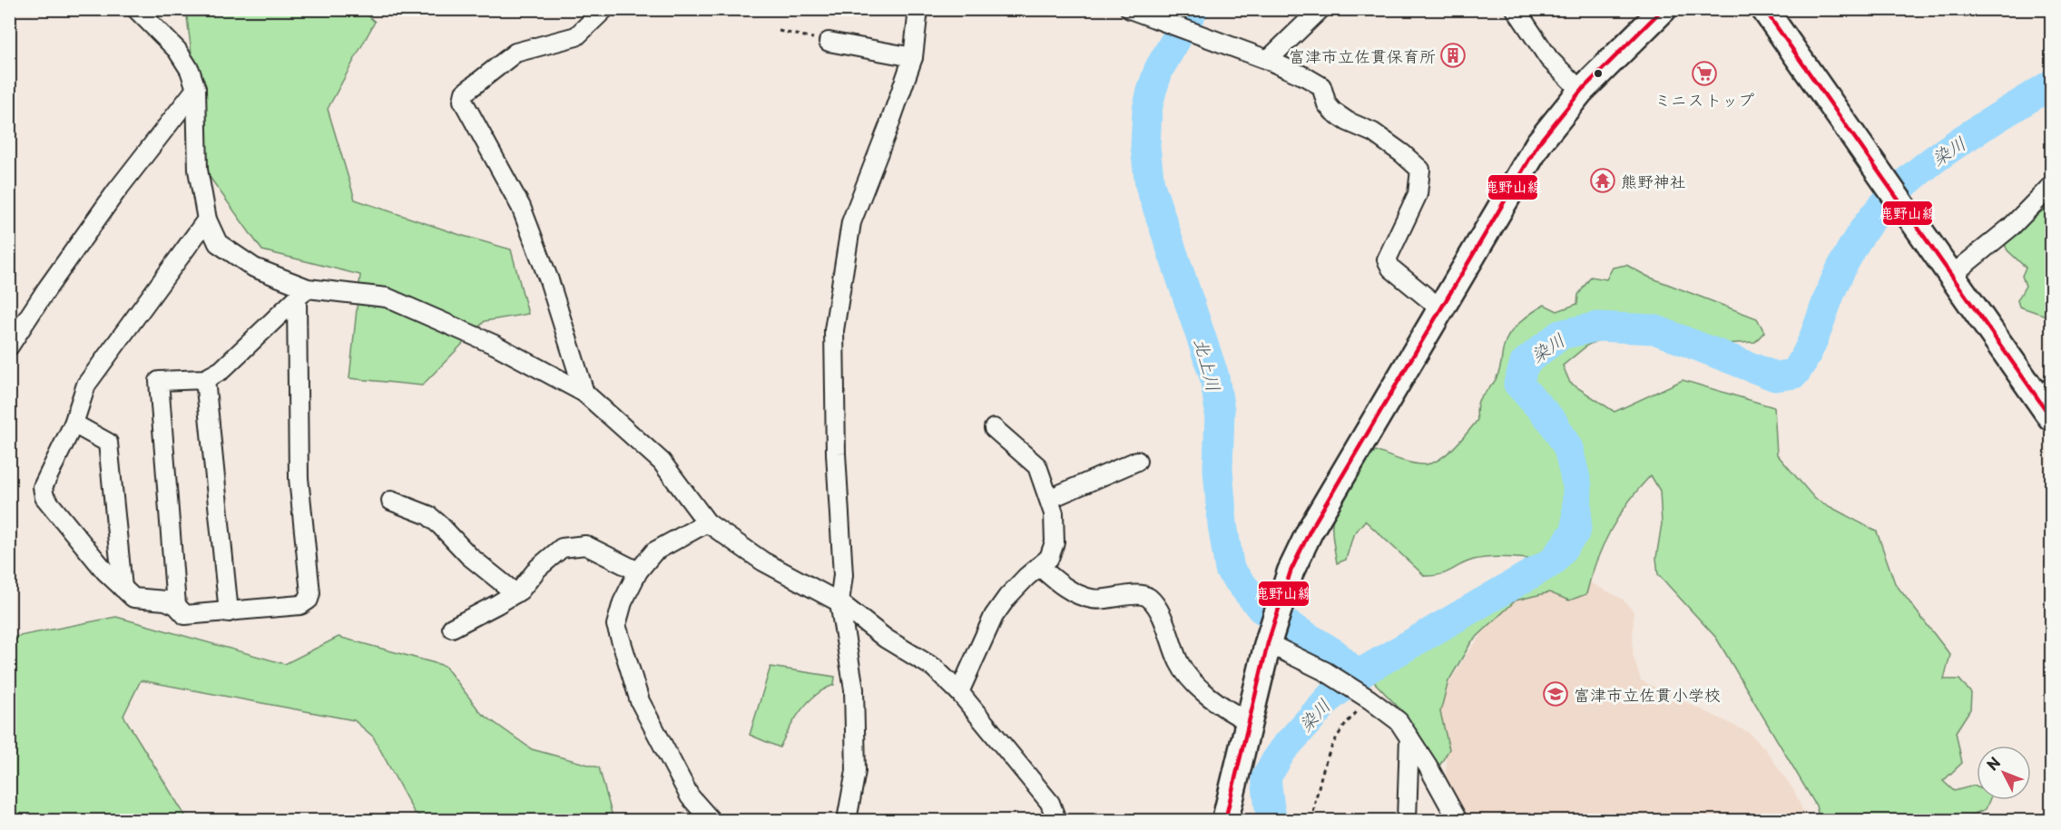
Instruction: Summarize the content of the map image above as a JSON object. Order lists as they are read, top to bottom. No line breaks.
{"water":["染川","北上川"],"places":{"building":["富津市立佐貫保育所"],"supermarket":["ミニストップ"],"temple":["熊野神社"],"school or university":["富津市立佐貫小学校"]},"lines":["transit line 鹿野山線"],"north":"top left"}
